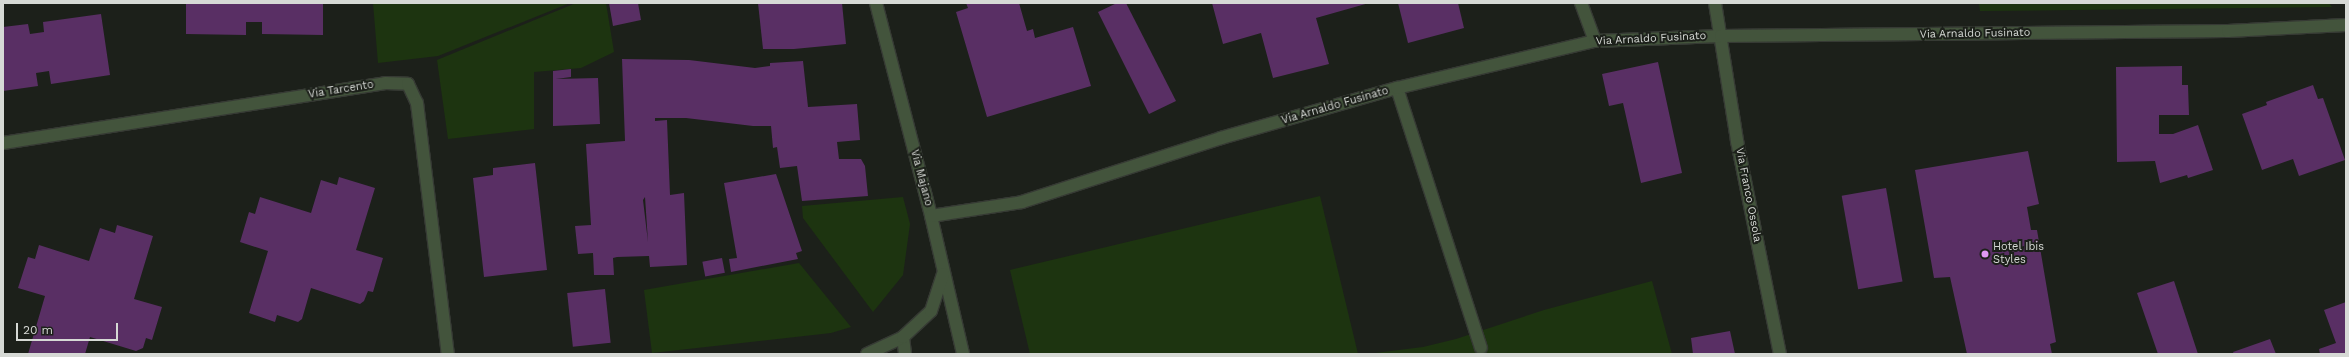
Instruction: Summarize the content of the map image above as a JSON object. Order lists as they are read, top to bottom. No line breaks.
{"streets":{"street":["Via Arnaldo Fusinato","Via Tarcento","Via Majano","Via Franco Ossola"]},"crossings":[["Via Arnaldo Fusinato","Via Majano"],["Via Arnaldo Fusinato","Via Franco Ossola"]],"places":["Hotel Ibis Styles"],"scale_bar":"20 m"}
